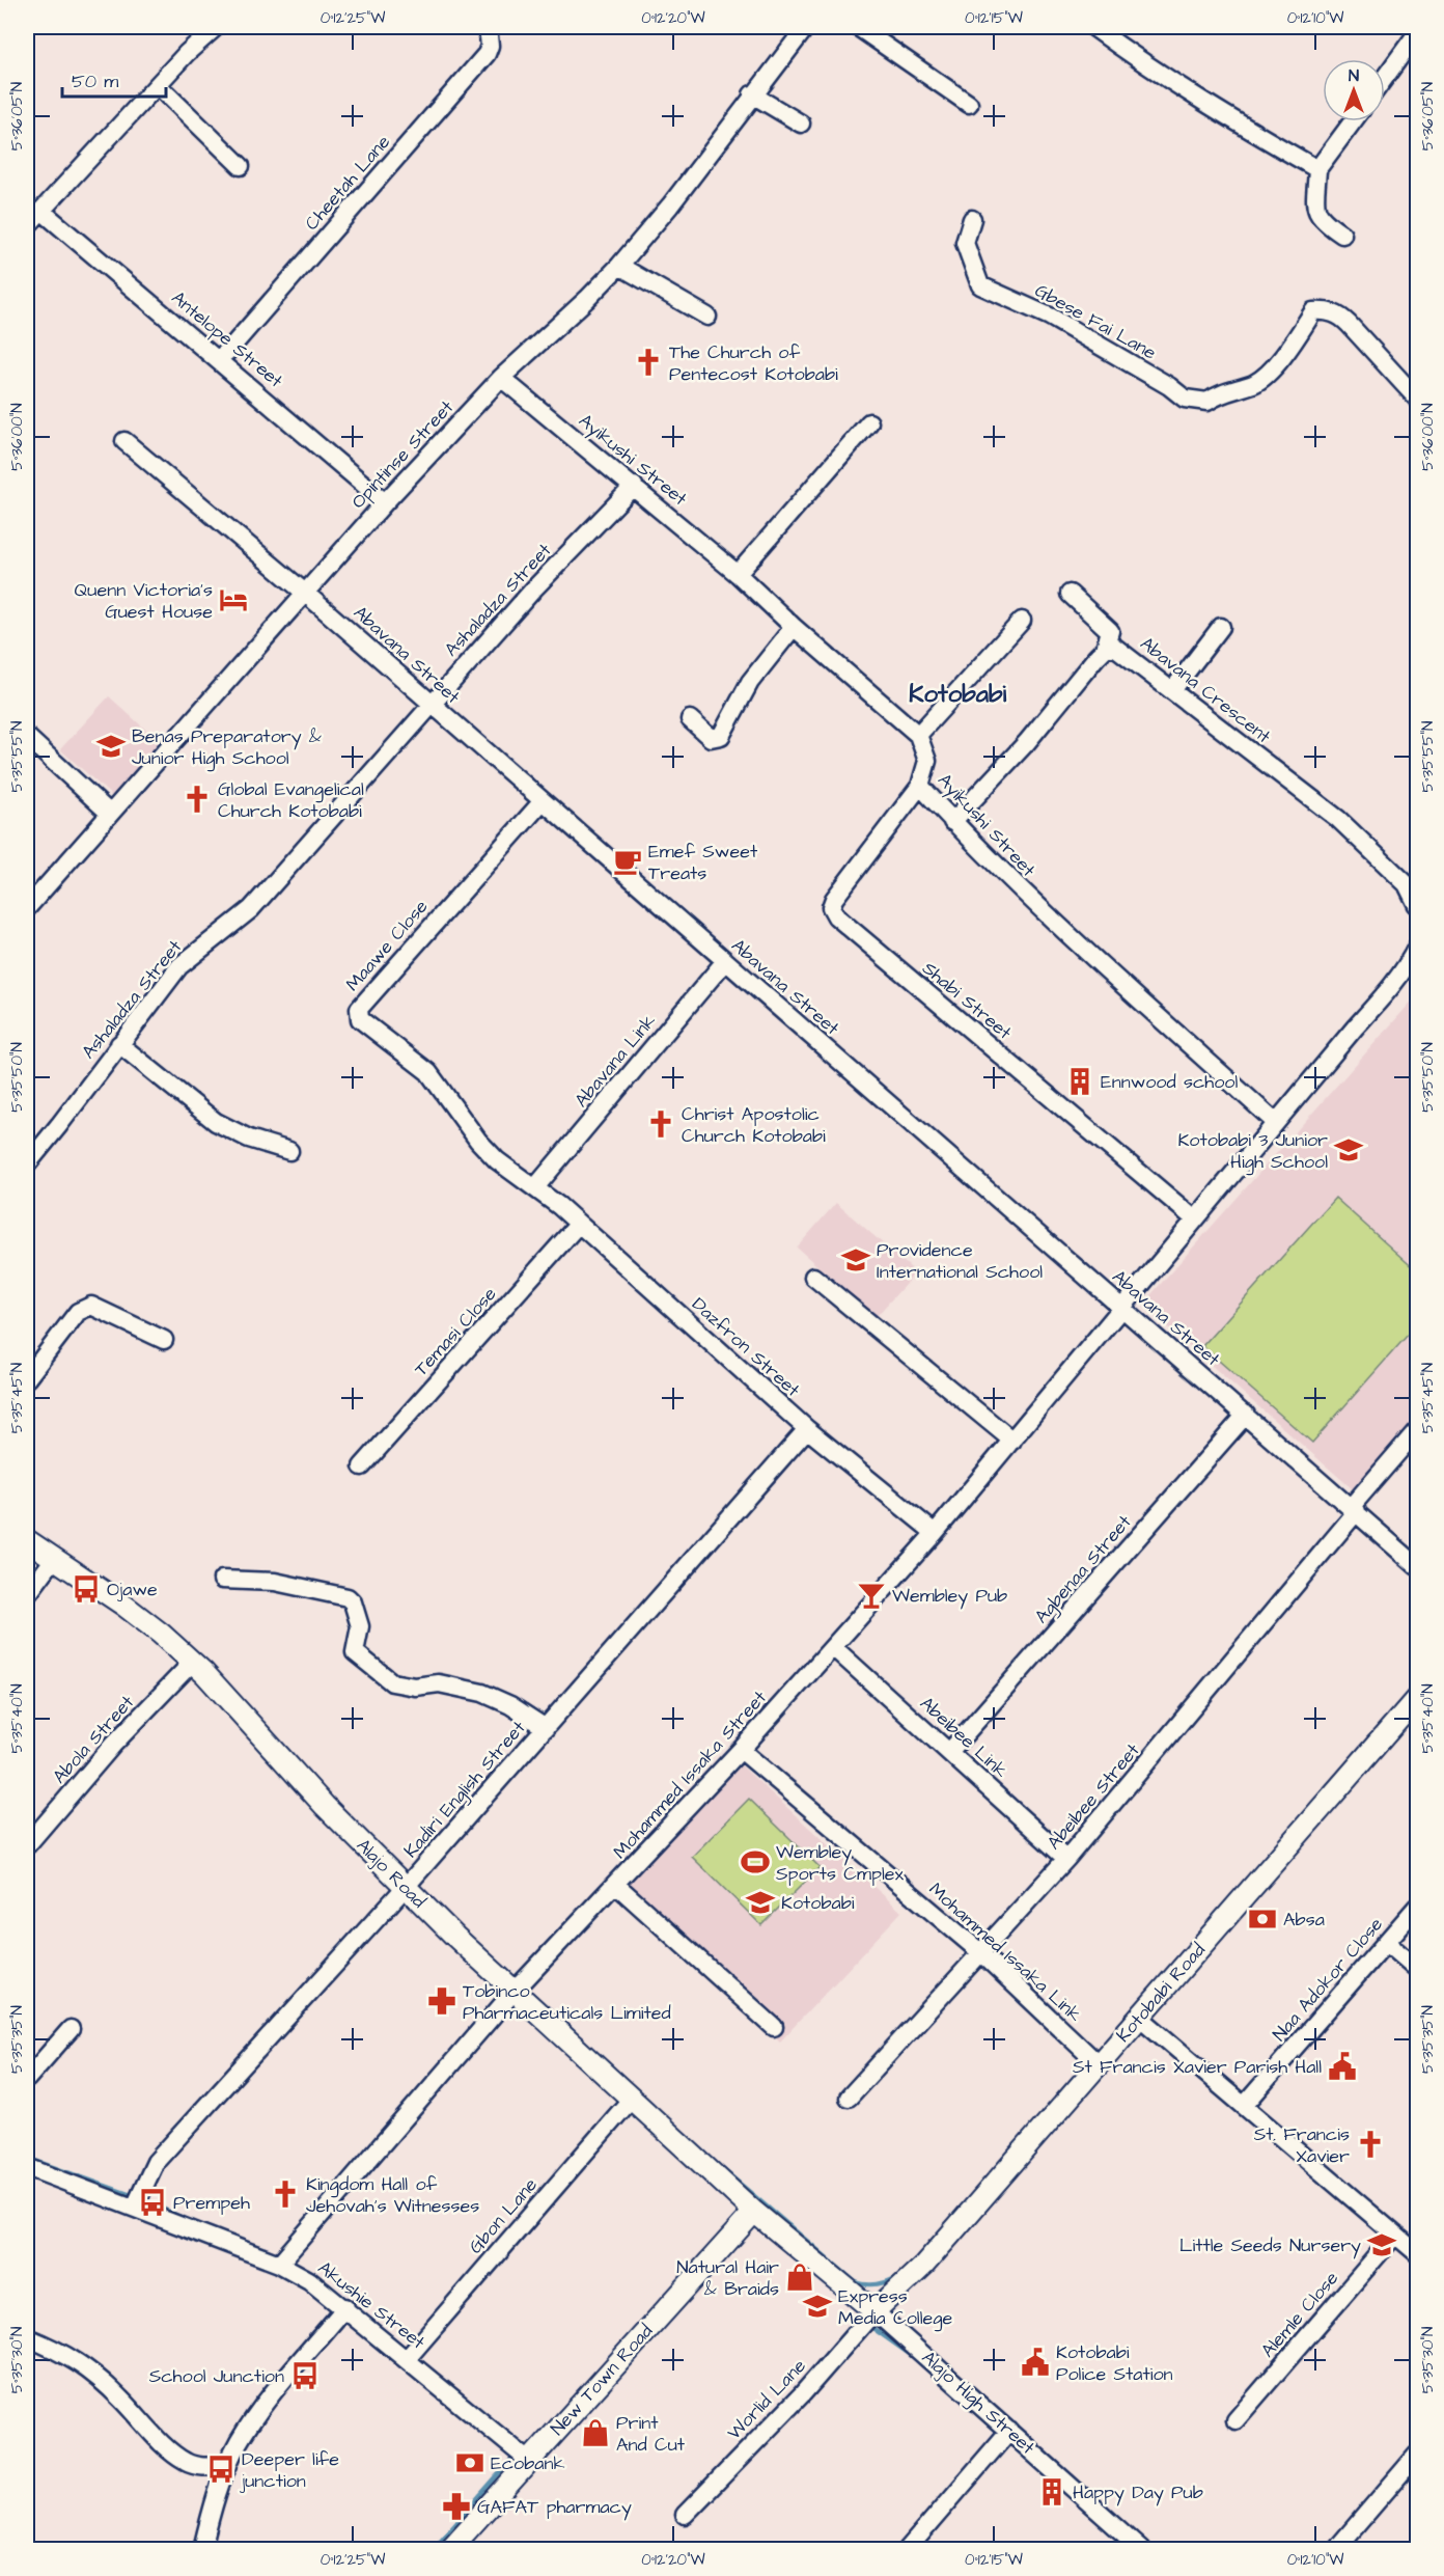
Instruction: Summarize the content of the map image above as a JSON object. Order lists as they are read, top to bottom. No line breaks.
{"streets":{"street":["Cheetah Lane","Gbese Fai Lane","Antelope Street","Opintinse Street","Ayikushi Street","Ashaladza Street","Abavana Street","Abavana Crescent","Maawe Close","Shabi Street","Abavana Link","Temasi Close","Dazfron Street","Agbenaa Street","Abeibee Link","Abola Street","Mohammed Issaka Street","Kadiri English Street","Abeibee Street","Alajo Road","Mohammed Issaka Link","Naa Adokor Close","Kotobabi Road","Gbon Lane","Akushie Street","Alemle Close","New Town Road","Worlid Lane","Alajo High Street"]},"crossings":[["Cheetah Lane","Antelope Street"],["Antelope Street","Opintinse Street"],["Opintinse Street","Ayikushi Street"],["Opintinse Street","Abavana Street"],["Ayikushi Street","Ashaladza Street"],["Ayikushi Street","Shabi Street"],["Ashaladza Street","Abavana Street"],["Abavana Street","Maawe Close"],["Abavana Street","Abavana Link"],["Abavana Street","Agbenaa Street"],["Abavana Street","Mohammed Issaka Street"],["Abavana Street","Abeibee Street"],["Maawe Close","Abavana Link"],["Maawe Close","Dazfron Street"],["Abavana Link","Dazfron Street"],["Temasi Close","Dazfron Street"],["Dazfron Street","Mohammed Issaka Street"],["Dazfron Street","Kadiri English Street"],["Agbenaa Street","Abeibee Link"],["Abeibee Link","Mohammed Issaka Street"],["Abeibee Link","Abeibee Street"],["Abola Street","Alajo Road"],["Mohammed Issaka Street","Alajo Road"],["Mohammed Issaka Street","Mohammed Issaka Link"],["Mohammed Issaka Street","Akushie Street"],["Kadiri English Street","Alajo Road"],["Kadiri English Street","Akushie Street"],["Abeibee Street","Mohammed Issaka Link"],["Alajo Road","Gbon Lane"],["Alajo Road","New Town Road"],["Alajo Road","Alajo High Street"],["Mohammed Issaka Link","Kotobabi Road"],["Kotobabi Road","Worlid Lane"],["Kotobabi Road","Alajo High Street"],["Gbon Lane","Akushie Street"],["Akushie Street","New Town Road"],["New Town Road","Alajo High Street"],["Worlid Lane","Alajo High Street"]],"districts":["Kotobabi"],"places":{"church":["The Church of Pentecost Kotobabi","Global Evangelical Church Kotobabi","Christ Apostolic Church Kotobabi","St. Francis Xavier","Kingdom Hall of Jehovah's Witnesses"],"hotel":["Quenn Victoria's Guest House"],"school or university":["Benas Preparatory & Junior High School","Kotobabi 3 Junior High School","Providence International School","Kotobabi","Little Seeds Nursery","Express Media College"],"cafe":["Emef Sweet Treats"],"building":["Ennwood school","Happy Day Pub"],"bus stop":["Ojawe","Prempeh","School Junction","Deeper life junction"],"bar":["Wembley Pub"],"sports":["Wembley Sports Cmplex"],"bank":["Absa","Ecobank"],"pharmacy":["Tobinco Pharmaceuticals Limited","GAFAT pharmacy"],"public building":["St Francis Xavier Parish Hall","Kotobabi Police Station"],"shop":["Natural Hair & Braids","Print And Cut"]},"scale_bar":"50 m","north":"top","coordinates":["0°12'25\"W","0°12'20\"W","0°12'15\"W","0°12'10\"W","5°36'05\"N","5°36'00\"N","5°35'55\"N","5°35'50\"N","5°35'45\"N","5°35'40\"N","5°35'35\"N","5°35'30\"N"]}
